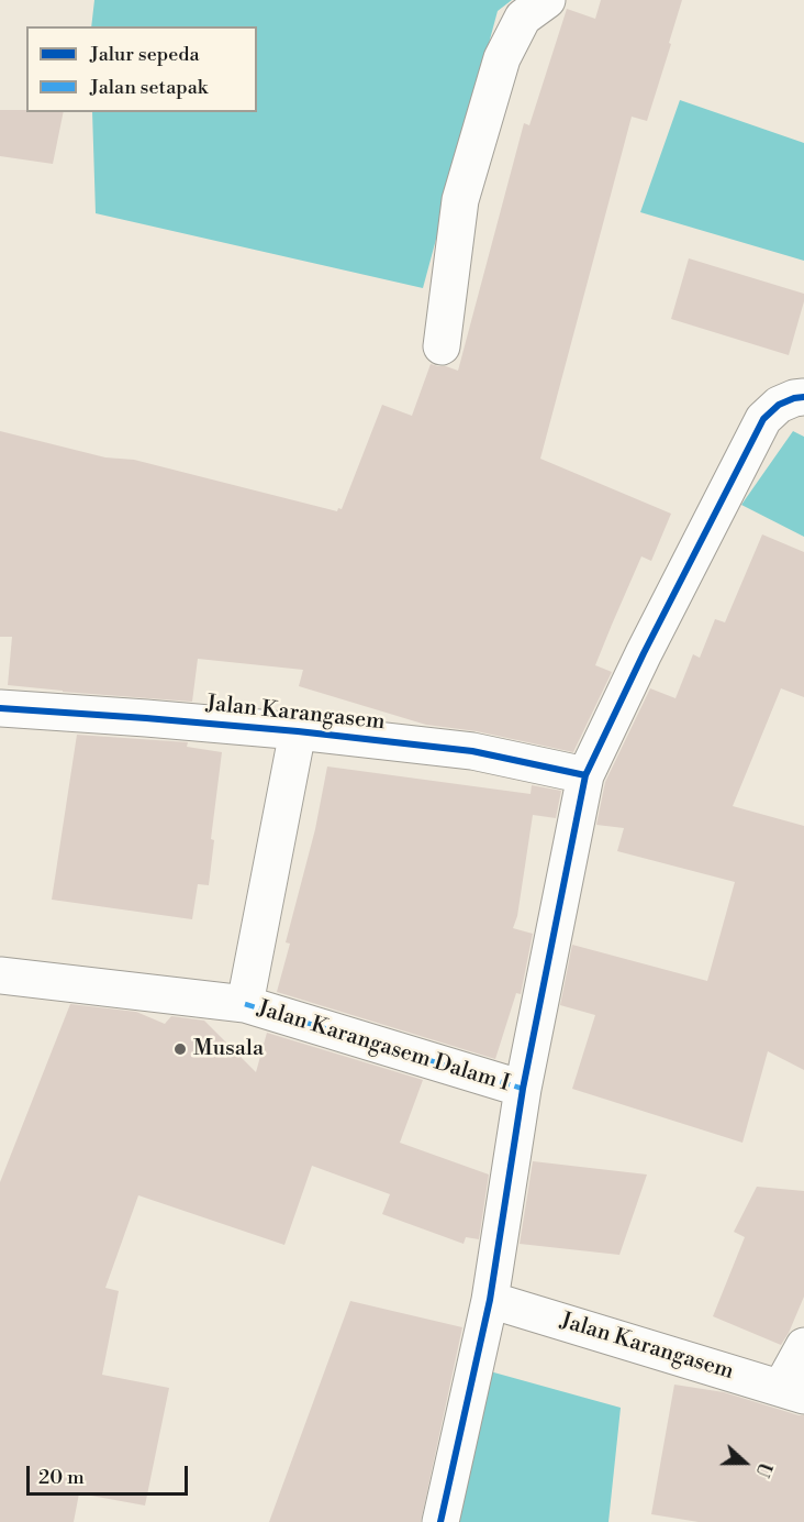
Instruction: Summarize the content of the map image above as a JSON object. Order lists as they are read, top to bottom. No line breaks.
{"streets":{"street":["Jalan Karangasem","Jalan Karangasem Dalam I"]},"crossings":[["Jalan Karangasem","Jalan Karangasem Dalam I"]],"places":["Musala"],"legend":["Jalur sepeda","Jalan setapak"],"scale_bar":"20 m","north":"right"}
